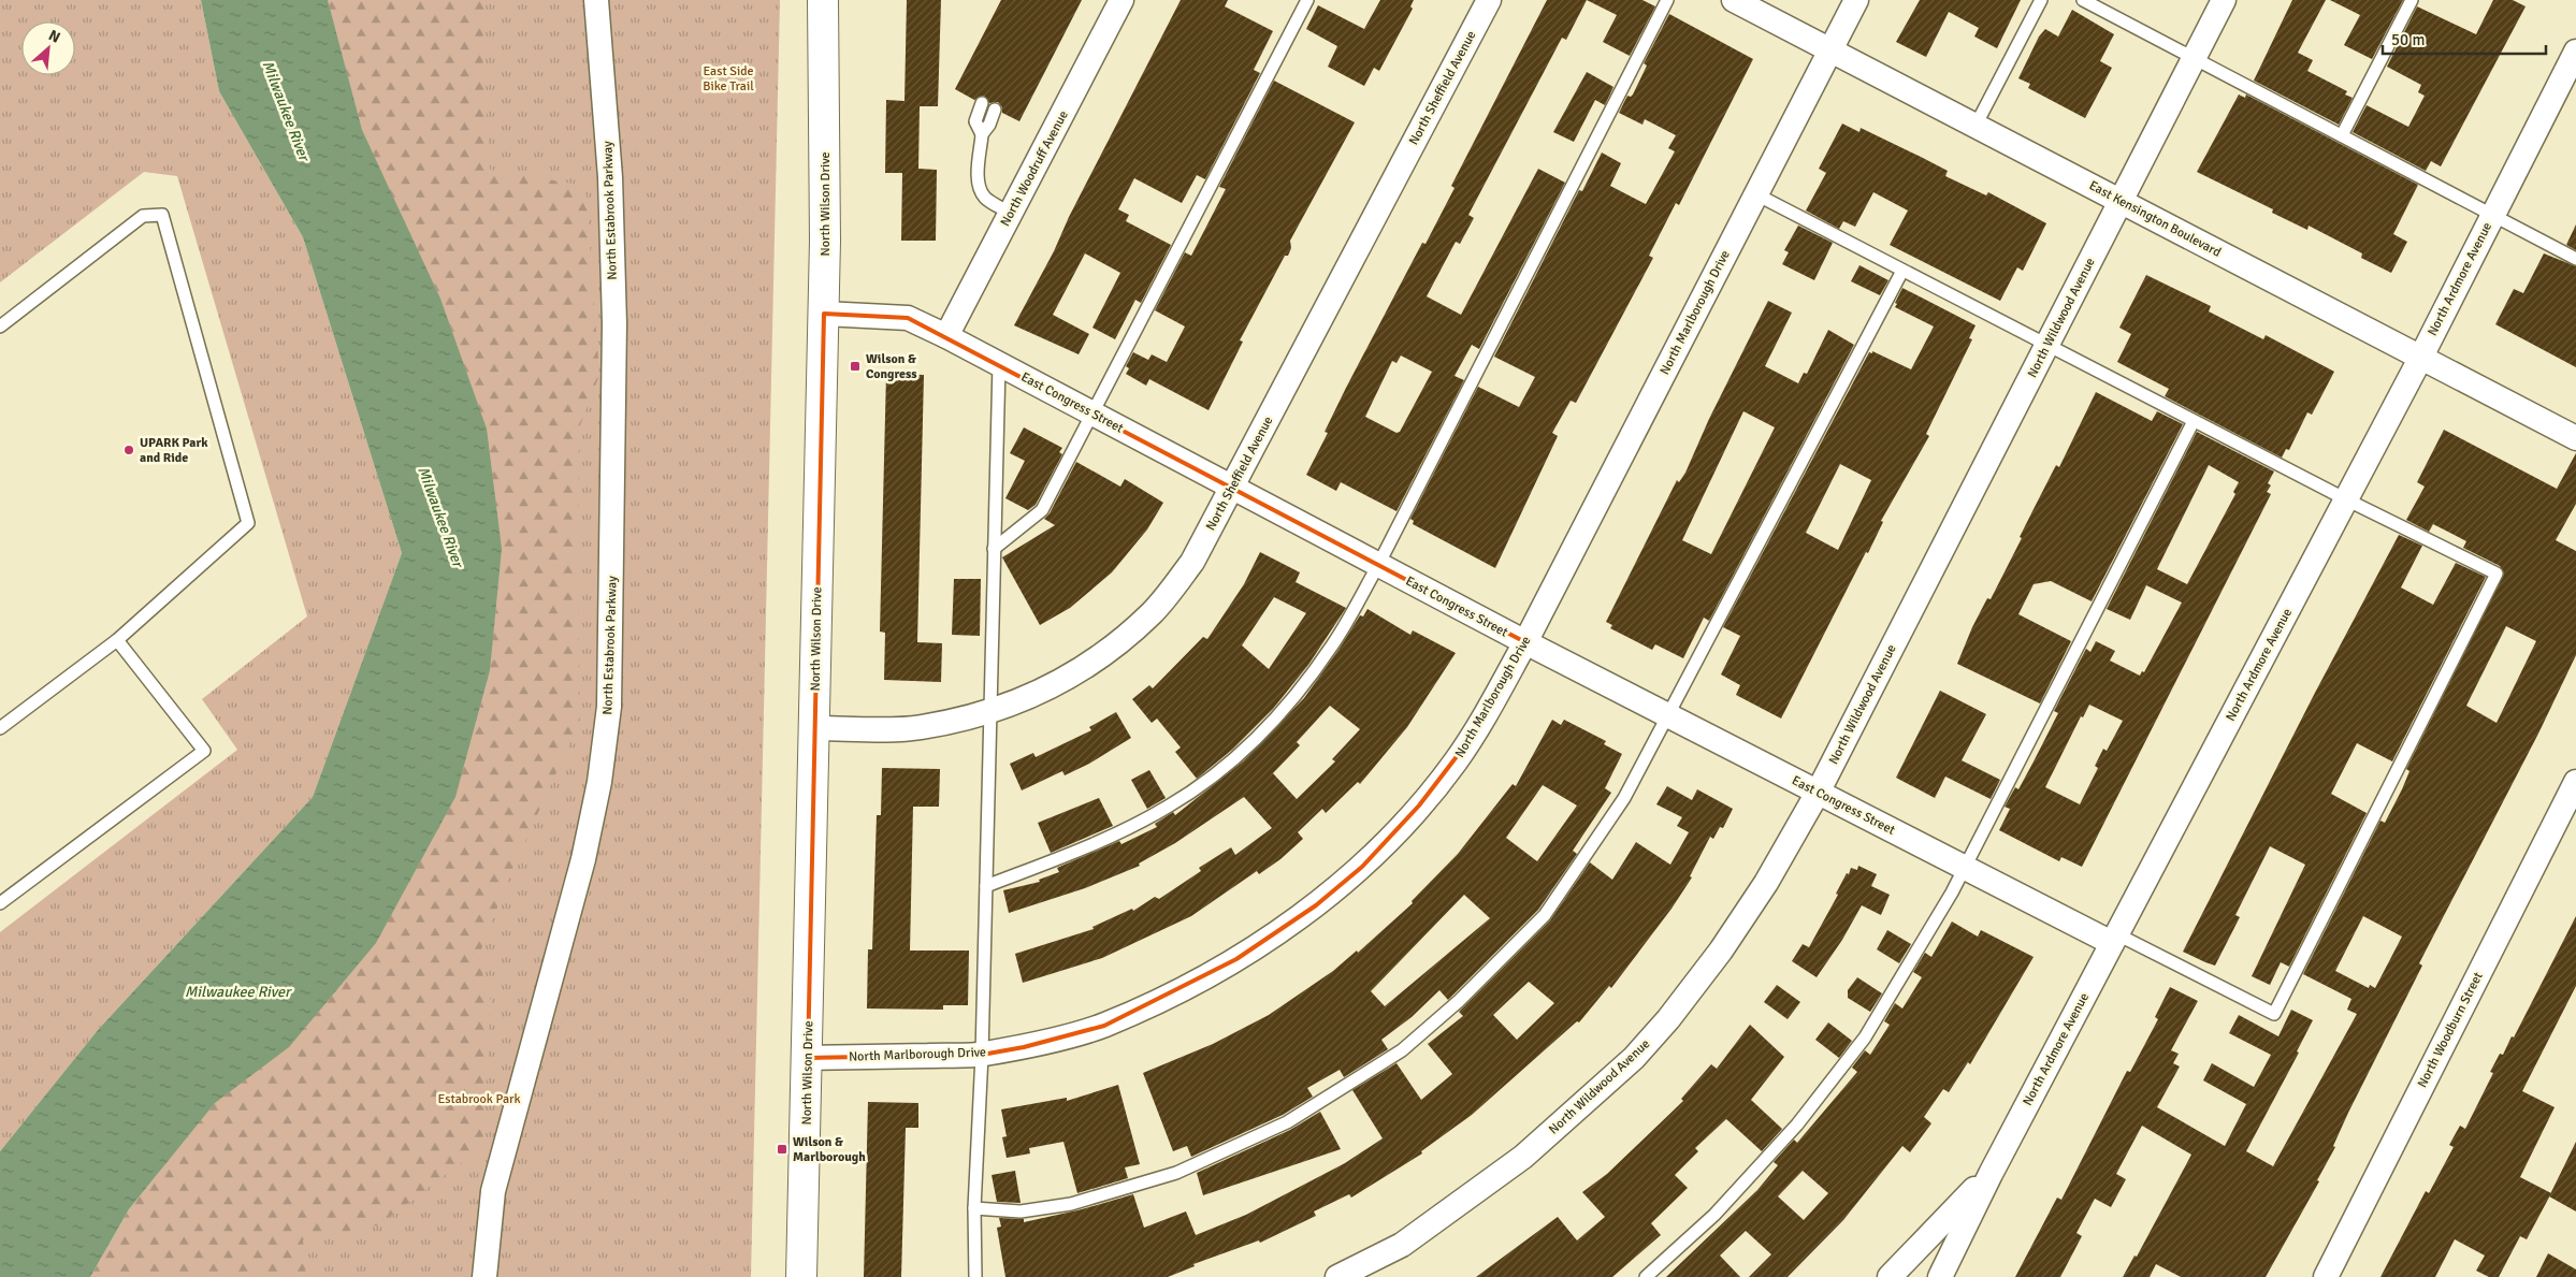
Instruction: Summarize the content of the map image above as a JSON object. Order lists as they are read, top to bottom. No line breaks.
{"streets":{"street":["North Sheffield Avenue","North Woodruff Avenue","North Wilson Drive","North Estabrook Parkway","East Kensington Boulevard","North Ardmore Avenue","North Marlborough Drive","North Wildwood Avenue","East Congress Street","North Woodburn Street"]},"crossings":[["North Sheffield Avenue","North Wilson Drive"],["North Sheffield Avenue","East Congress Street"],["North Woodruff Avenue","East Congress Street"],["North Wilson Drive","North Marlborough Drive"],["North Wilson Drive","East Congress Street"],["East Kensington Boulevard","North Ardmore Avenue"],["East Kensington Boulevard","North Marlborough Drive"],["East Kensington Boulevard","North Wildwood Avenue"],["North Ardmore Avenue","East Congress Street"],["North Marlborough Drive","East Congress Street"],["North Wildwood Avenue","East Congress Street"]],"water":["Milwaukee River"],"parks":["East Side Bike Trail","Estabrook Park"],"places":{"transit":["Wilson & Congress","Wilson & Marlborough"],"other":["UPARK Park and Ride"]},"scale_bar":"50 m","north":"top right"}
